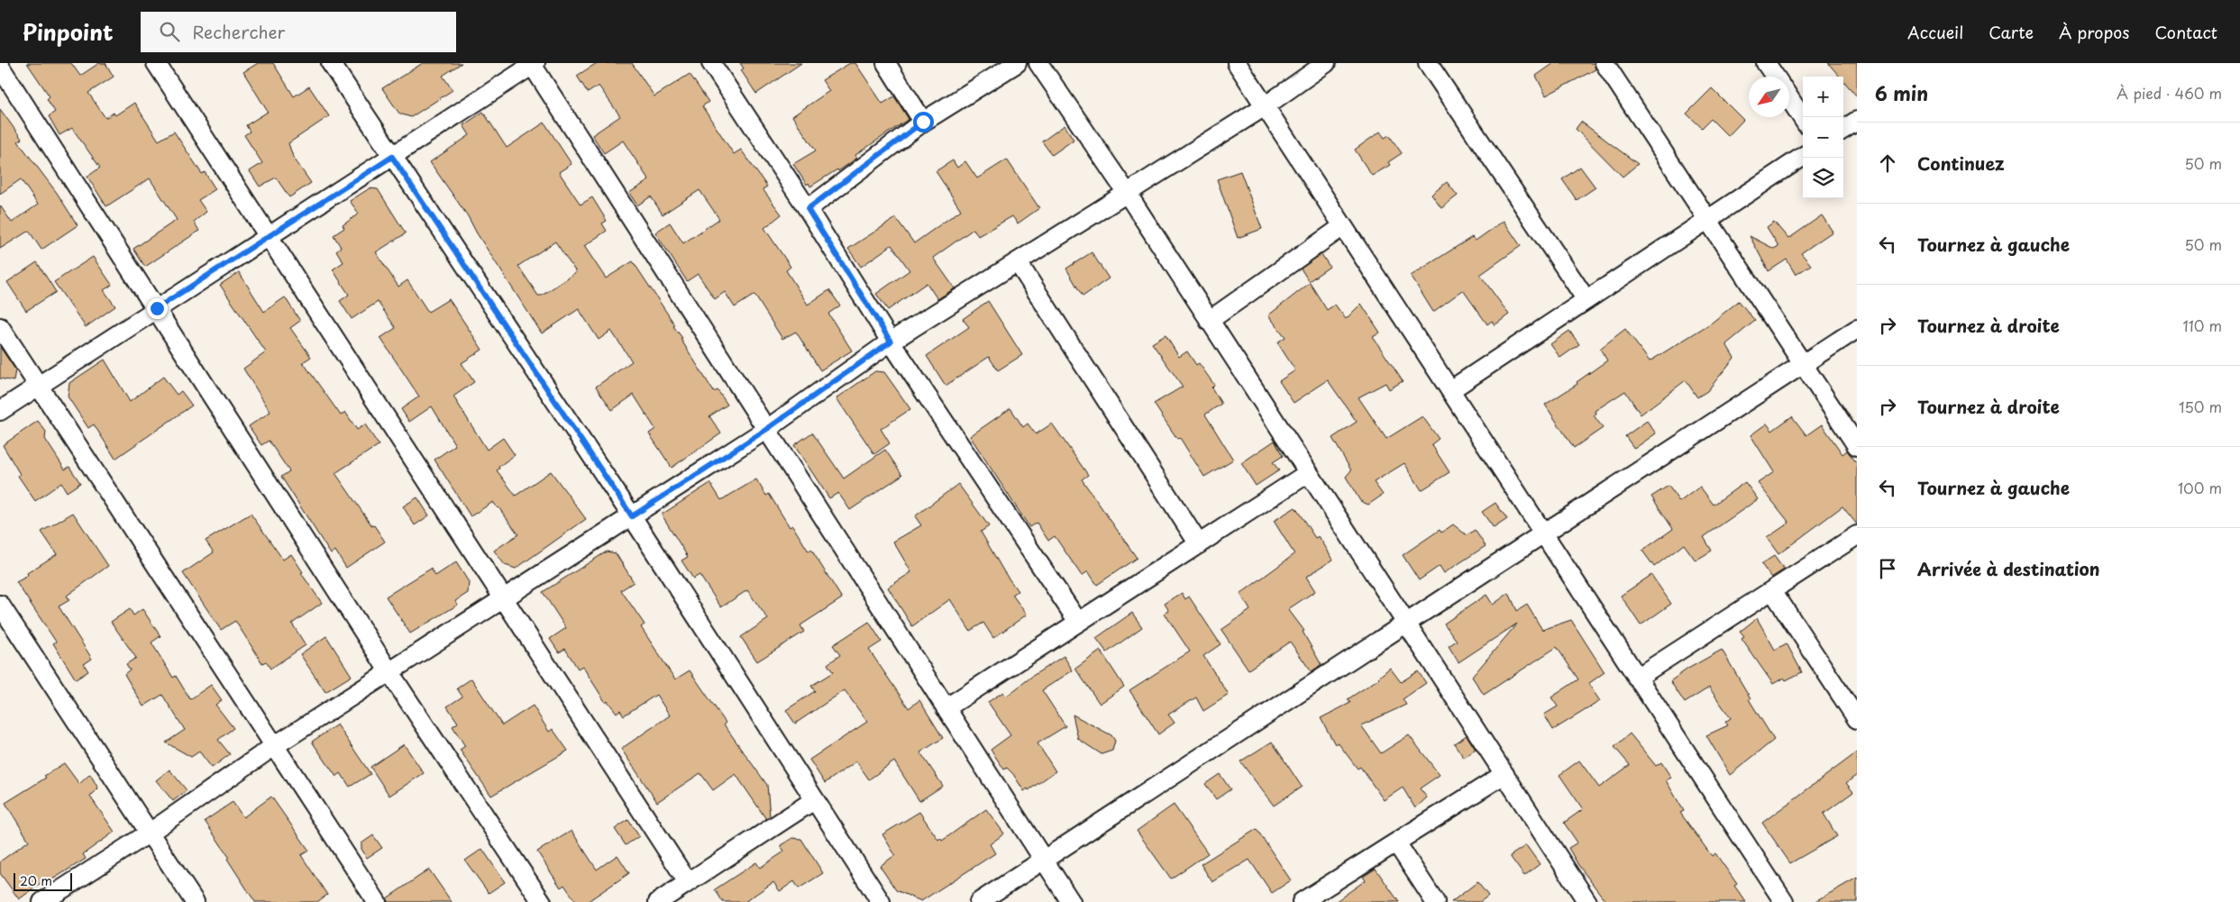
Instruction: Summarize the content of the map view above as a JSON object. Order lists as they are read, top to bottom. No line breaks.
{"scale_bar":"20 m","north":"bottom left","page":{"header":"Pinpoint","search":"Rechercher","nav":["Accueil","Carte","À propos","Contact"],"heading":["6 min","À pied · 460 m"],"map_buttons":["+","−"],"list":[["Continuez","50 m"],["Tournez à gauche","50 m"],["Tournez à droite","110 m"],["Tournez à droite","150 m"],["Tournez à gauche","100 m"],"Arrivée à destination"],"scale":"20 m"}}
